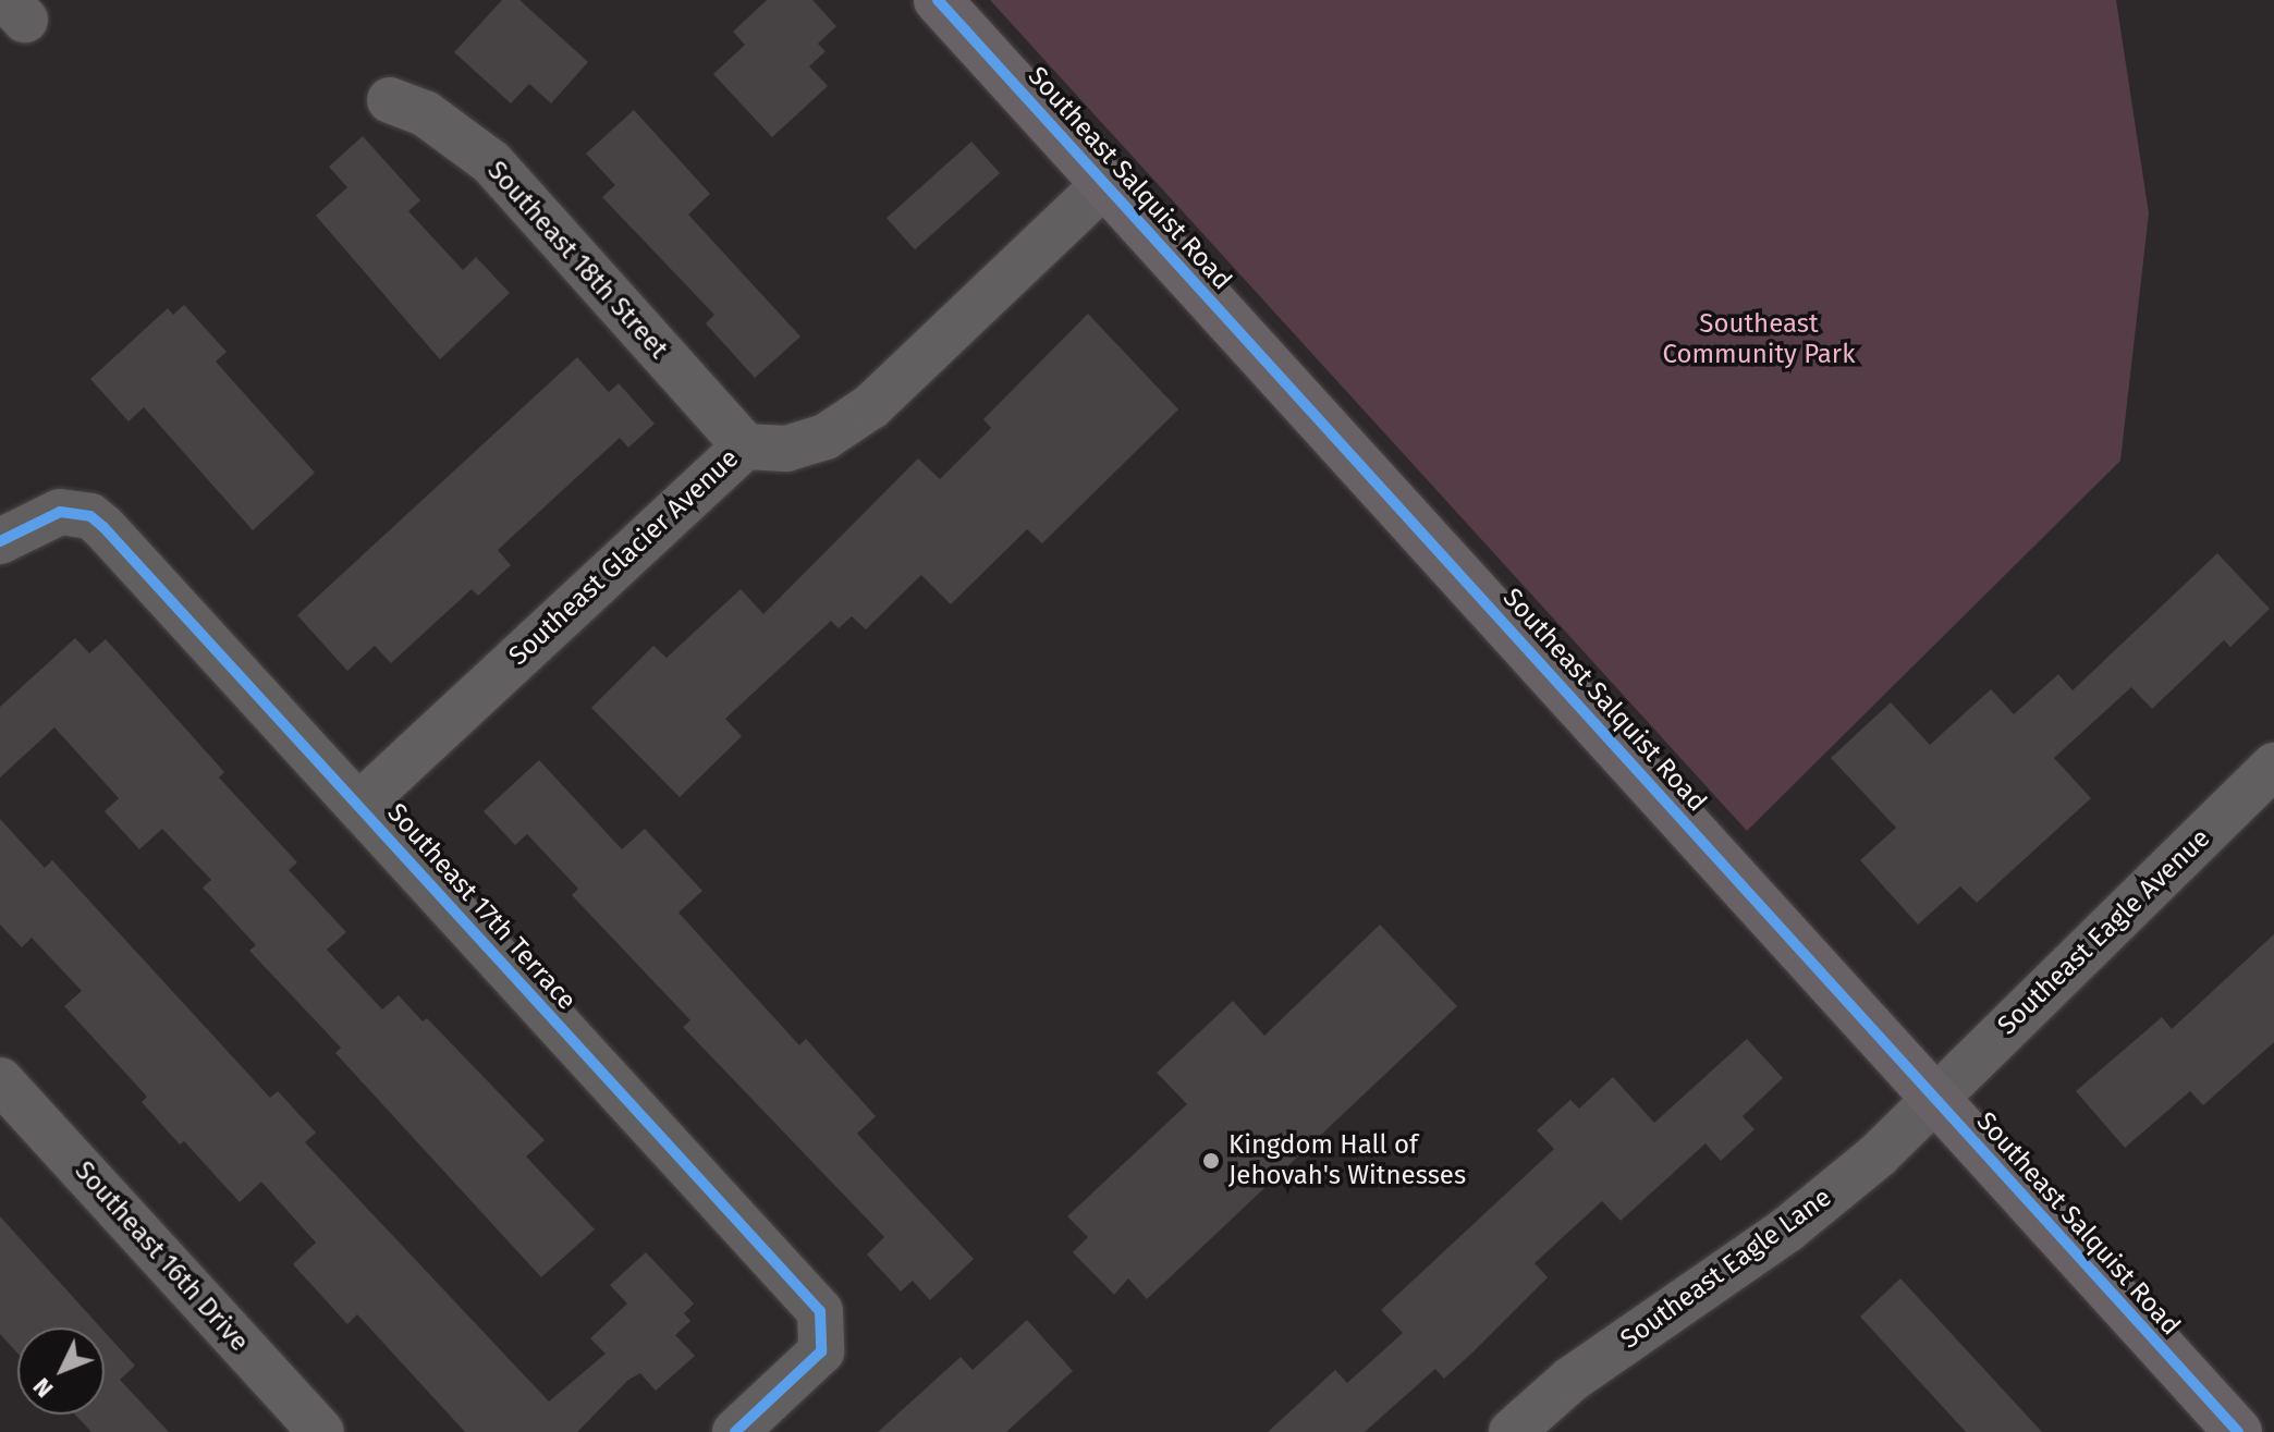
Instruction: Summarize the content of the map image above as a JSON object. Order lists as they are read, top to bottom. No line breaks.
{"streets":{"street":["Southeast Salquist Road","Southeast 18th Street","Southeast Glacier Avenue","Southeast 17th Terrace","Southeast Eagle Avenue","Southeast 16th Drive","Southeast Eagle Lane"]},"crossings":[["Southeast Salquist Road","Southeast Glacier Avenue"],["Southeast Salquist Road","Southeast Eagle Avenue"],["Southeast Salquist Road","Southeast Eagle Lane"],["Southeast 18th Street","Southeast Glacier Avenue"],["Southeast Glacier Avenue","Southeast 17th Terrace"],["Southeast Eagle Avenue","Southeast Eagle Lane"]],"parks":["Southeast Community Park"],"places":["Kingdom Hall of Jehovah's Witnesses"],"north":"bottom left"}
